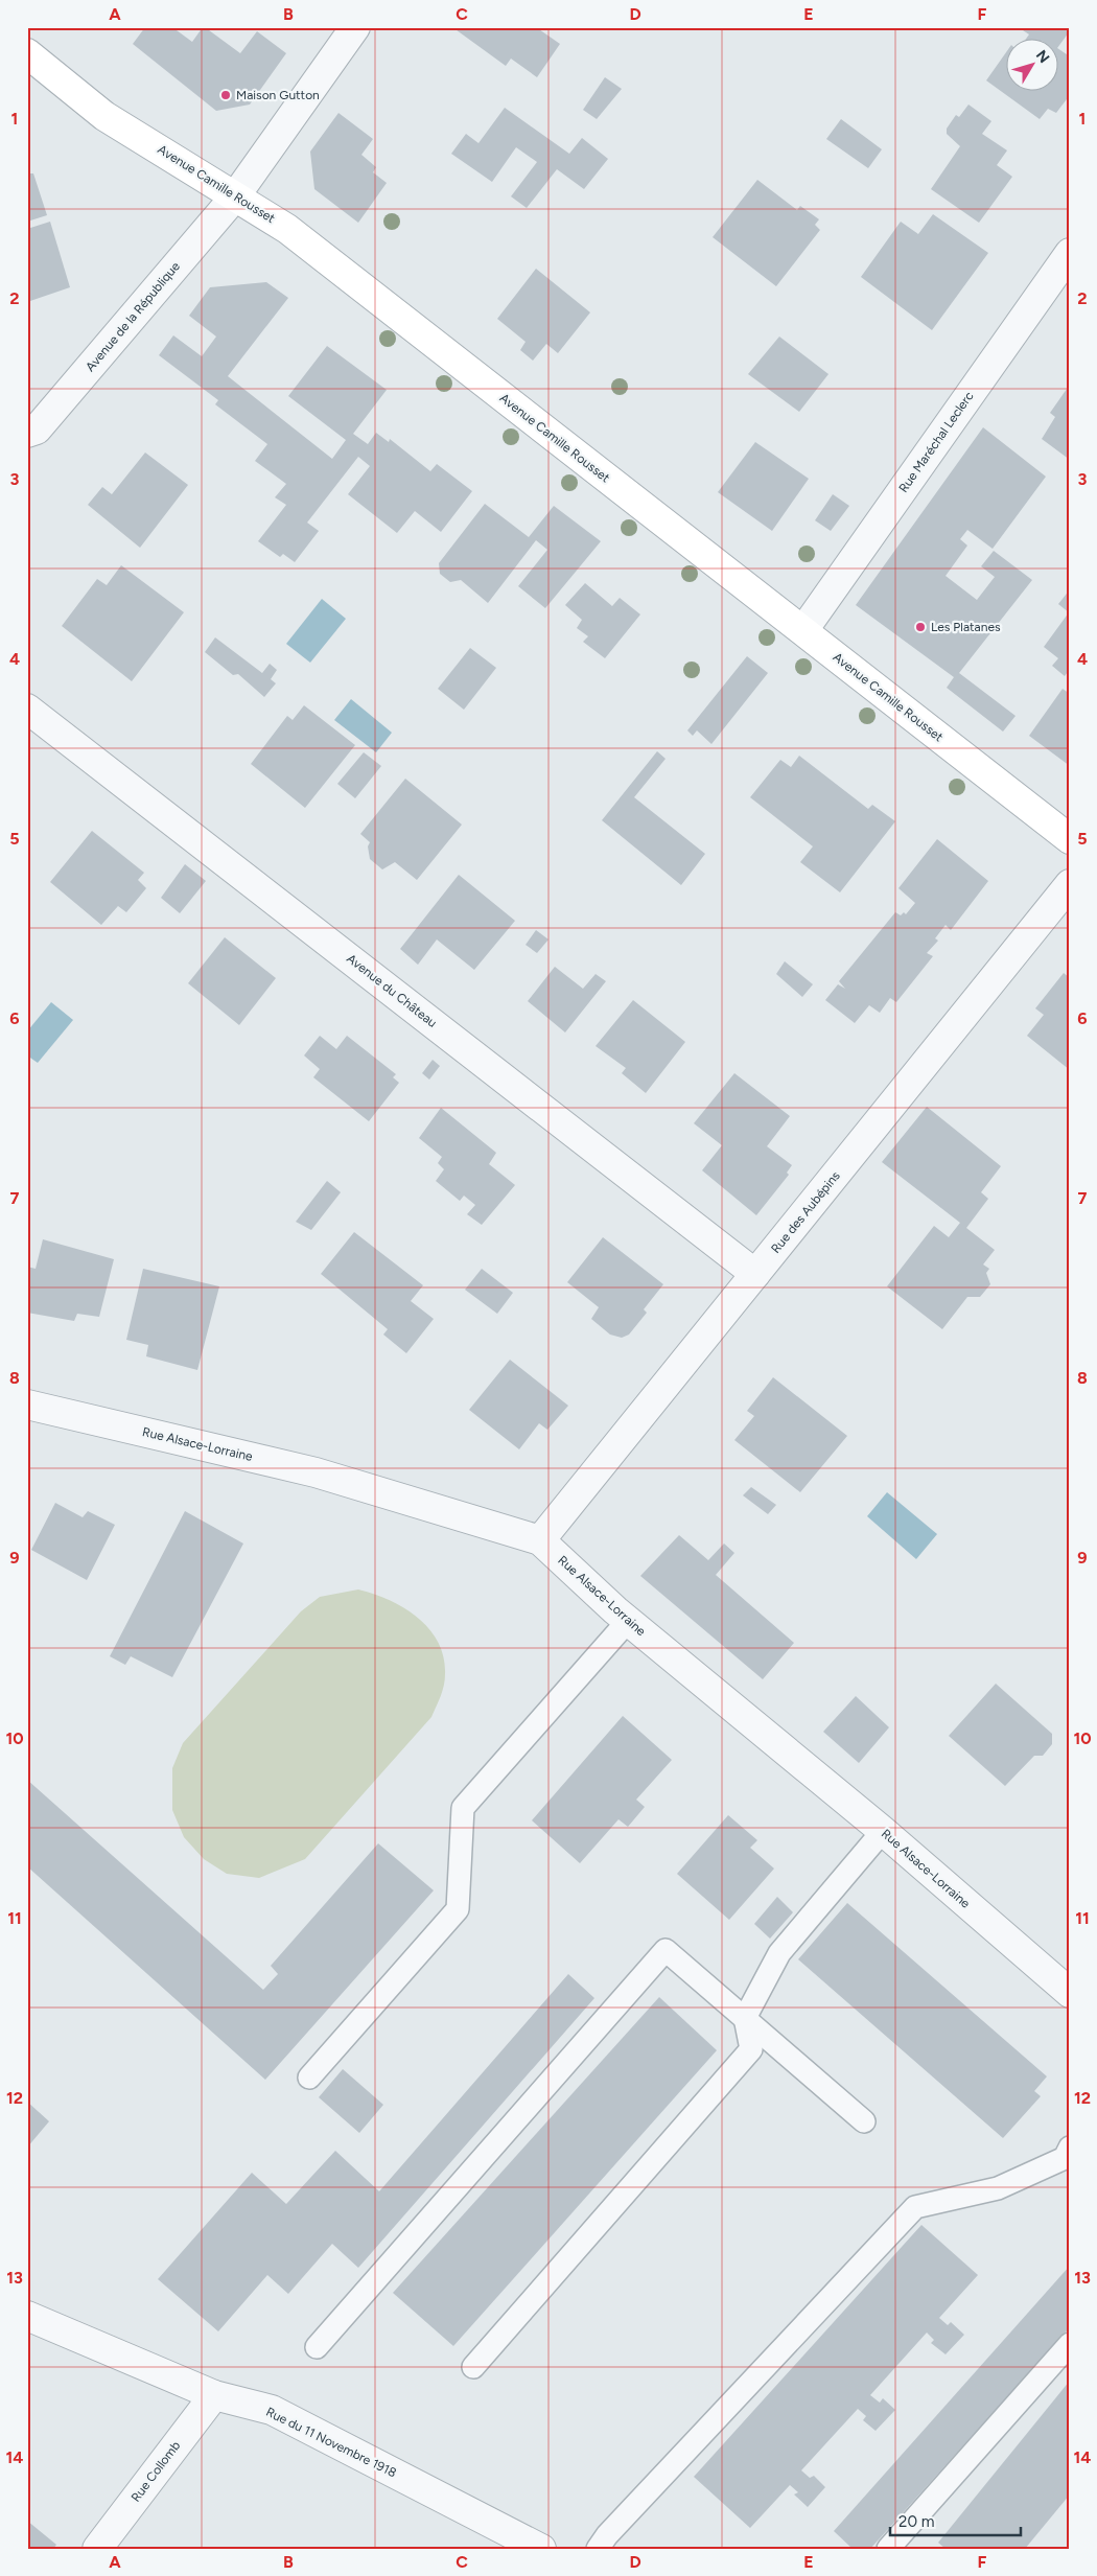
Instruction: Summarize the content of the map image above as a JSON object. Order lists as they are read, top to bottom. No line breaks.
{"streets":{"street":["Avenue Camille Rousset","Avenue de la République","Rue Maréchal Leclerc","Avenue du Château","Rue des Aubépins","Rue Alsace-Lorraine","Rue du 11 Novembre 1918","Rue Collomb"]},"crossings":[["Avenue Camille Rousset","Avenue de la République"],["Avenue Camille Rousset","Rue Maréchal Leclerc"],["Avenue du Château","Rue des Aubépins"],["Rue des Aubépins","Rue Alsace-Lorraine"],["Rue du 11 Novembre 1918","Rue Collomb"]],"places":["Maison Gutton","Les Platanes"],"scale_bar":"20 m","north":"top right","grid":{"columns":["A","B","C","D","E","F"],"rows":["1","2","3","4","5","6","7","8","9","10","11","12","13","14"]}}
